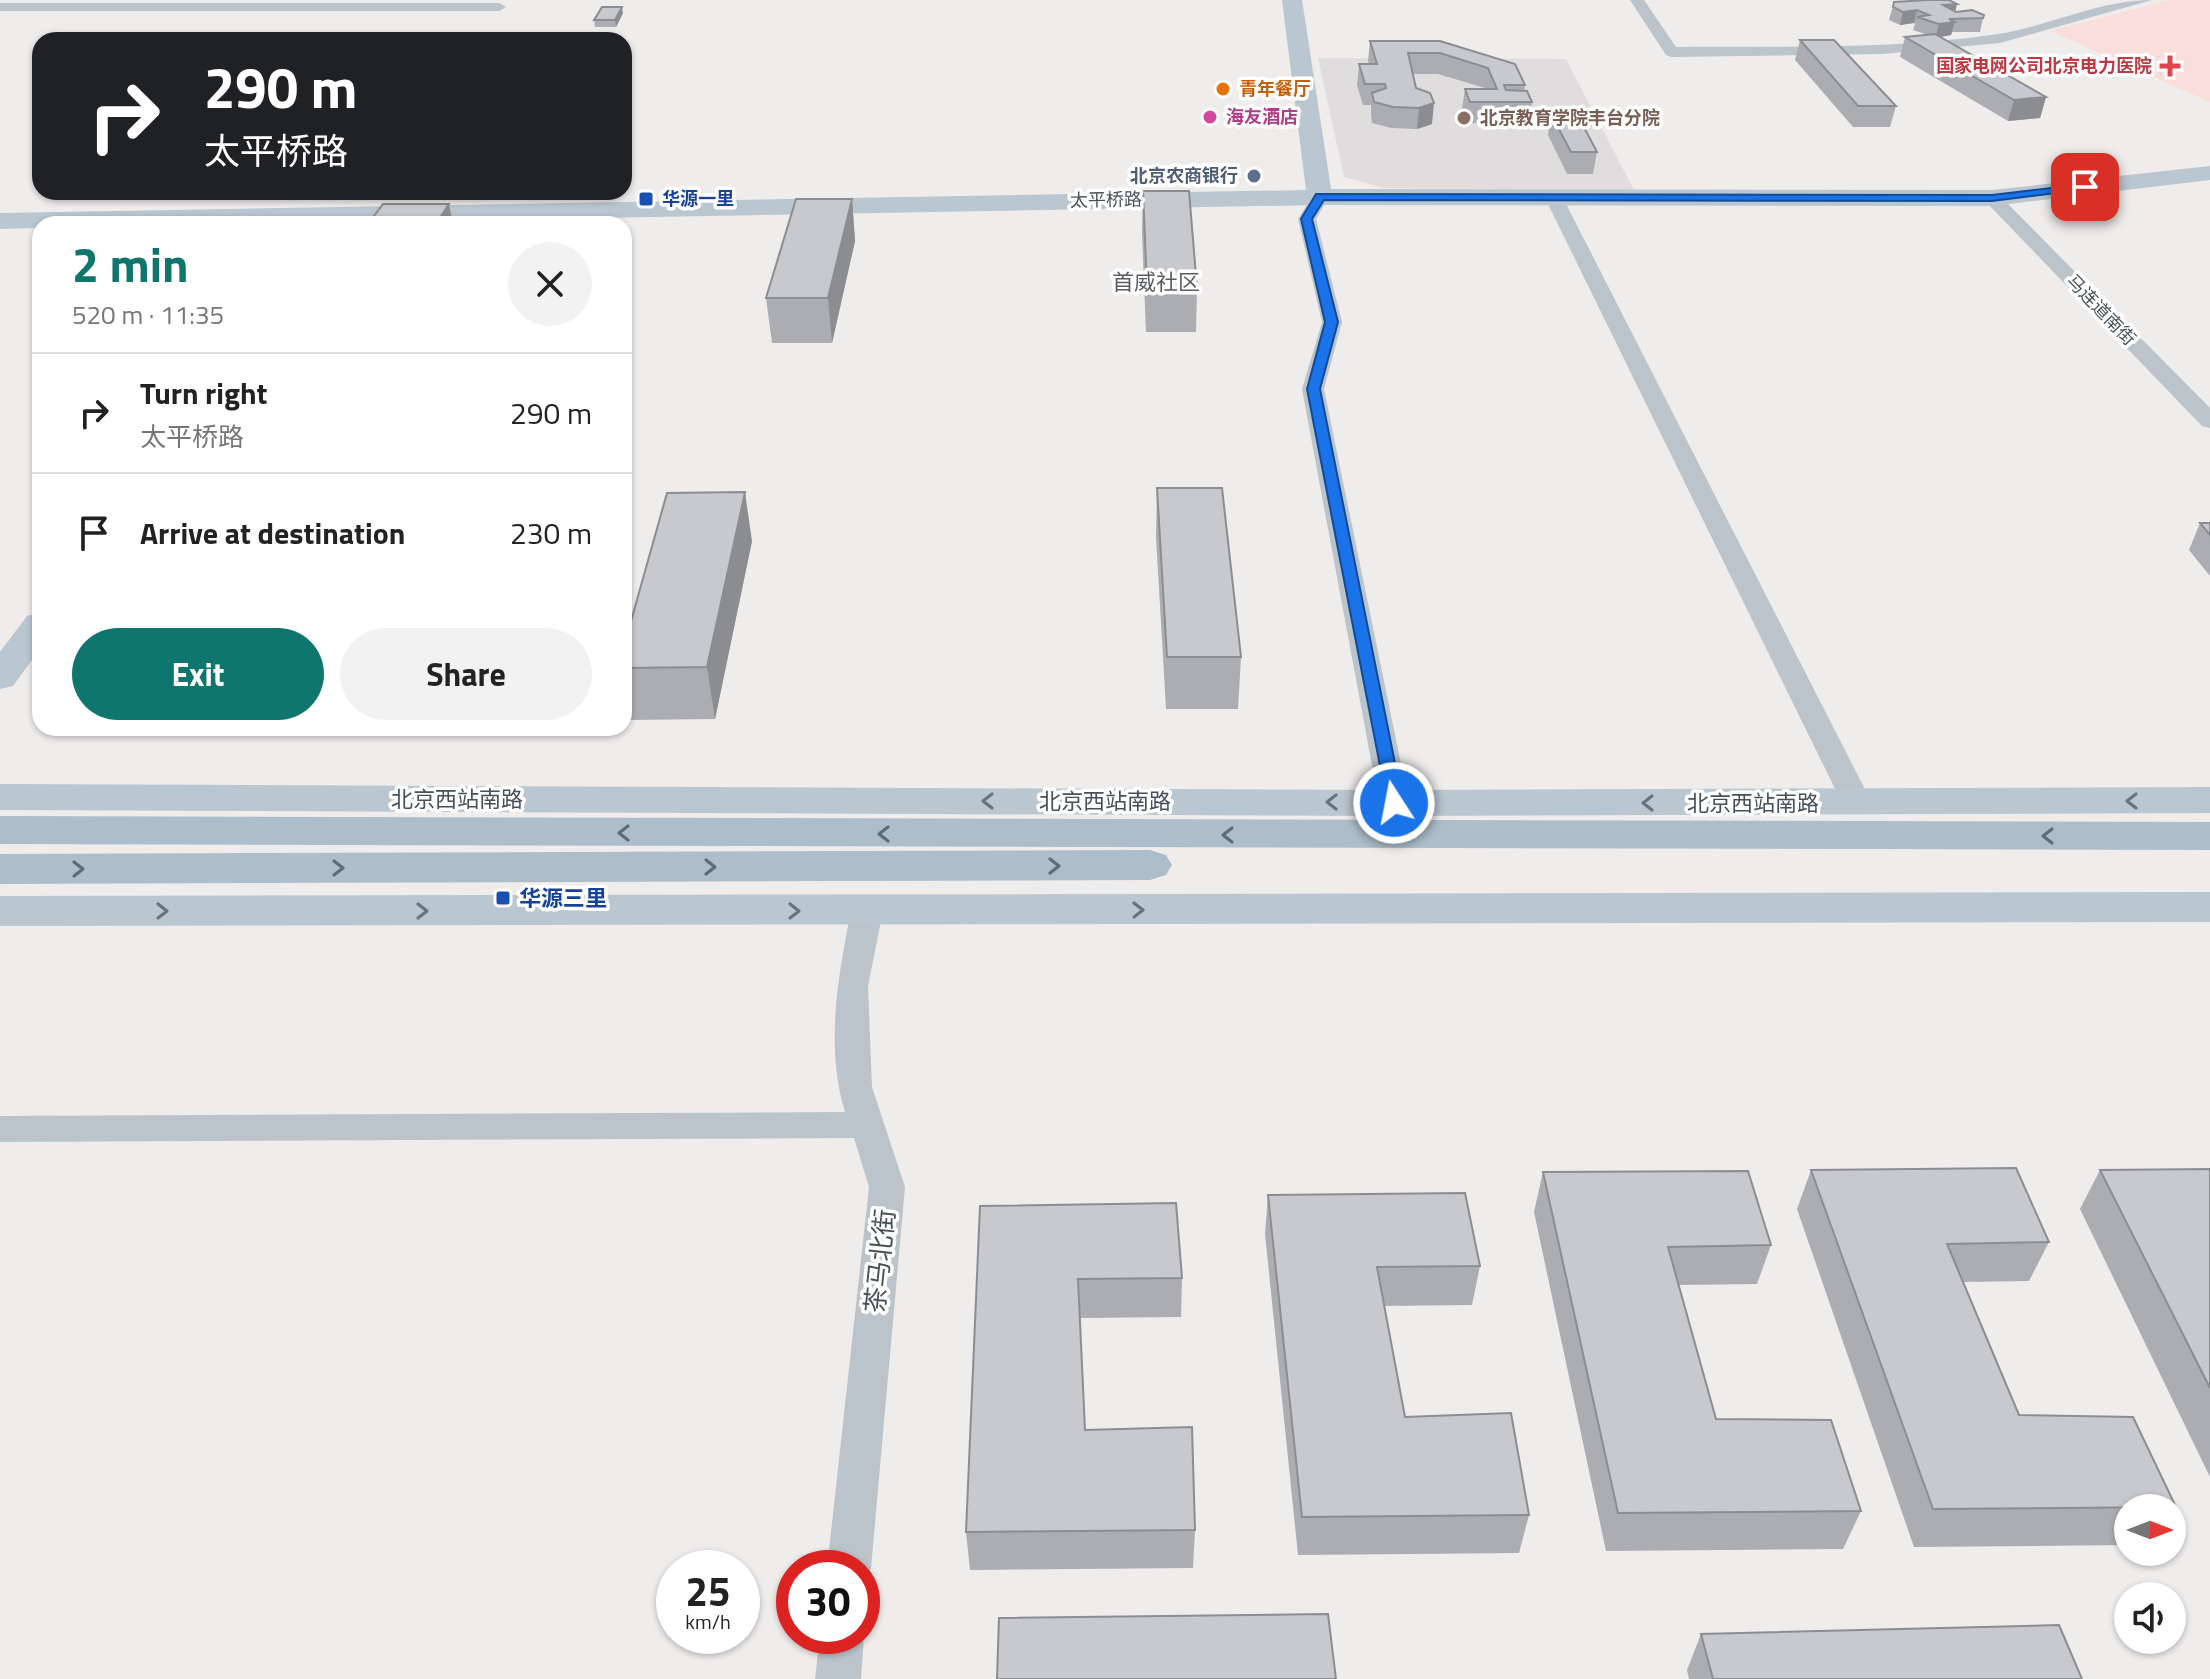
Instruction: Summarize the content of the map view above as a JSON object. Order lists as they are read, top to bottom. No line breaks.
{"streets":{"main road":["北京西站南路"],"street":["太平桥路","马连道南街","茶马北街"]},"crossings":[["太平桥路","马连道南街"]],"districts":["首威社区"],"places":{"health":["国家电网公司北京电力医院"],"other":["青年餐厅","海友酒店","北京教育学院丰台分院","北京农商银行"],"transit":["华源一里","华源三里"]},"north":"right","page":{"turn":["290 m","太平桥路"],"heading":["2 min","520 m · 11:35"],"list":[{"name":"Turn right","note":"太平桥路","value":"290 m"},{"name":"Arrive at destination","value":"230 m"}],"buttons":["Exit","Share"],"speed":"25 km/h","limit":"30"}}
